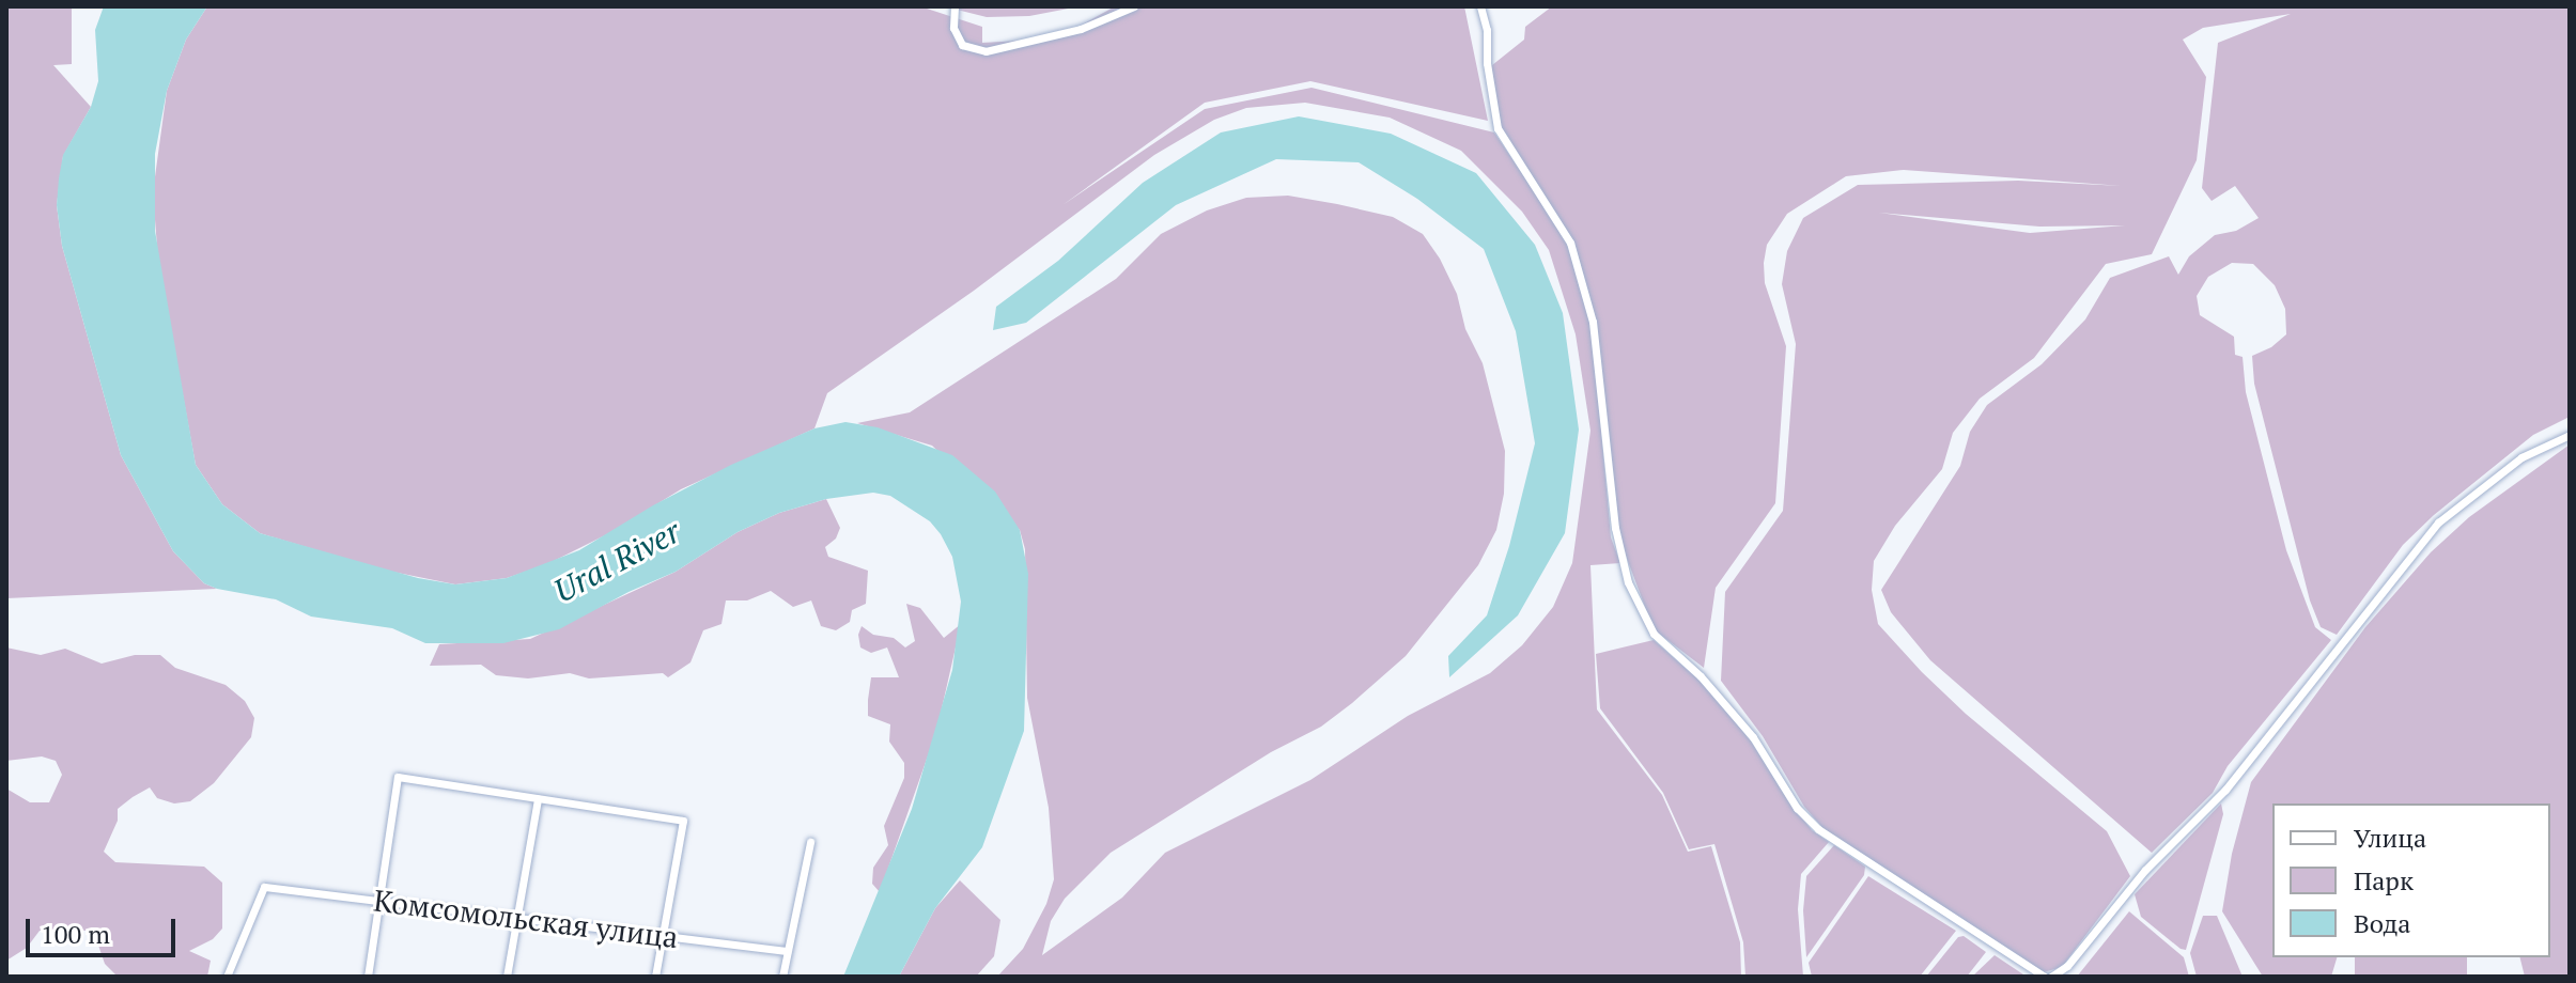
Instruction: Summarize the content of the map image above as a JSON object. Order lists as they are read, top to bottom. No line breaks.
{"streets":{"street":["Комсомольская улица"]},"water":["Ural River"],"legend":["Улица","Парк","Вода"],"scale_bar":"100 m"}
